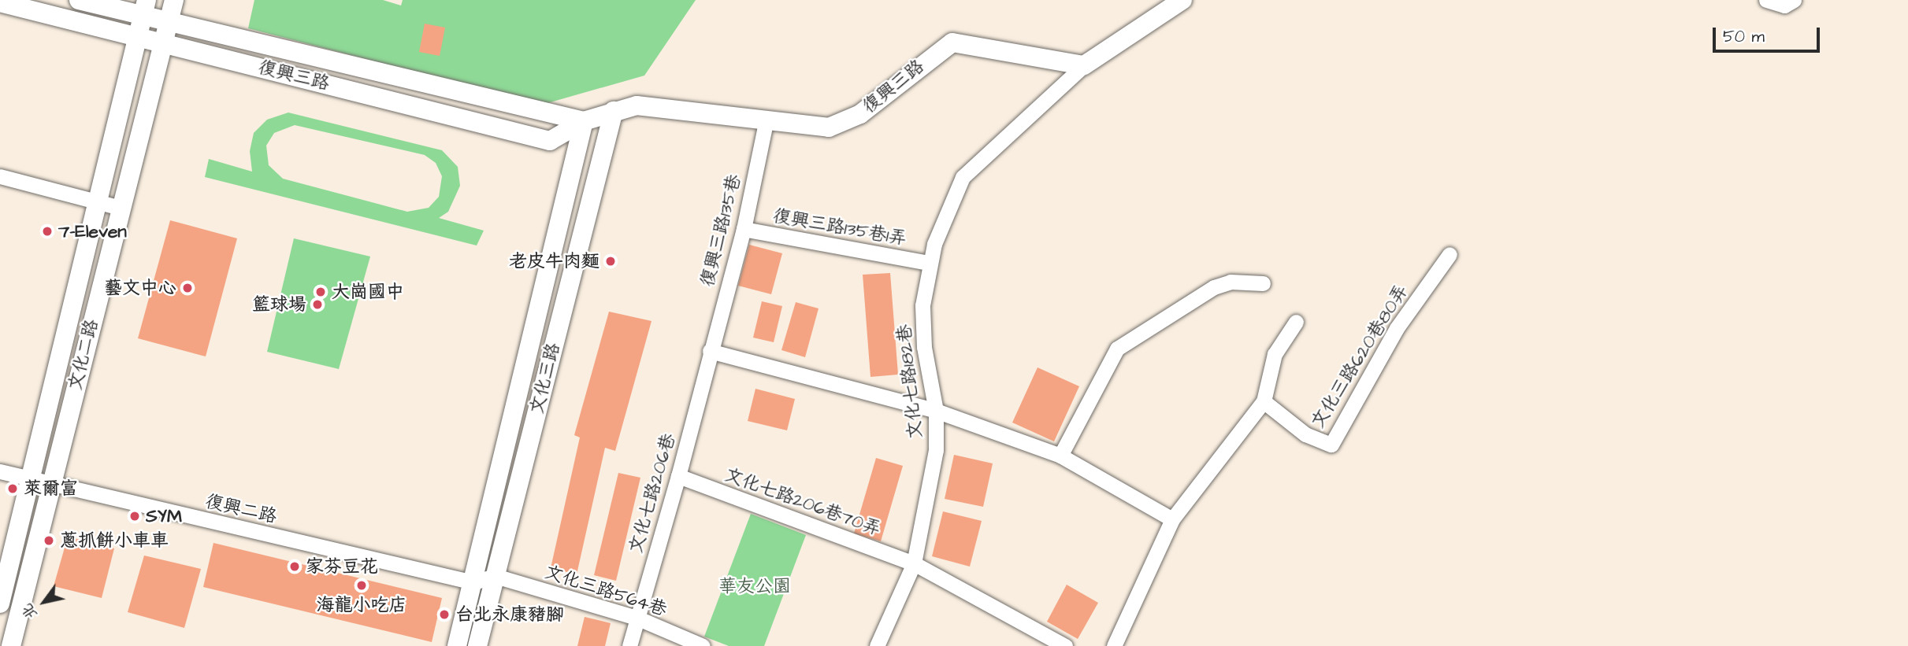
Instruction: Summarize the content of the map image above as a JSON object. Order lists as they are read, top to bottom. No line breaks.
{"streets":{"street":["復興三路","復興三路135巷1弄","復興三路135巷","文化二路","文化三路620巷80弄","文化三路","文化七路182巷","文化七路206巷","文化七路206巷70弄","復興二路","文化三路564巷"]},"crossings":[["復興三路","復興三路135巷"],["復興三路","文化二路"],["復興三路","文化三路"],["復興三路","文化七路182巷"],["復興三路135巷1弄","復興三路135巷"],["復興三路135巷1弄","文化七路182巷"],["復興三路135巷","文化七路206巷"],["文化二路","復興二路"],["文化三路","復興二路"],["文化三路","文化三路564巷"],["文化七路182巷","文化七路206巷70弄"],["文化七路206巷","文化七路206巷70弄"],["文化七路206巷","文化三路564巷"]],"parks":["華友公園"],"places":["7-Eleven","老皮牛肉麵","藝文中心","大崗國中","籃球場","萊爾富","SYM","蔥抓餅小車車","家芬豆花","海龍小吃店","台北永康豬腳"],"scale_bar":"50 m","north":"bottom left"}
